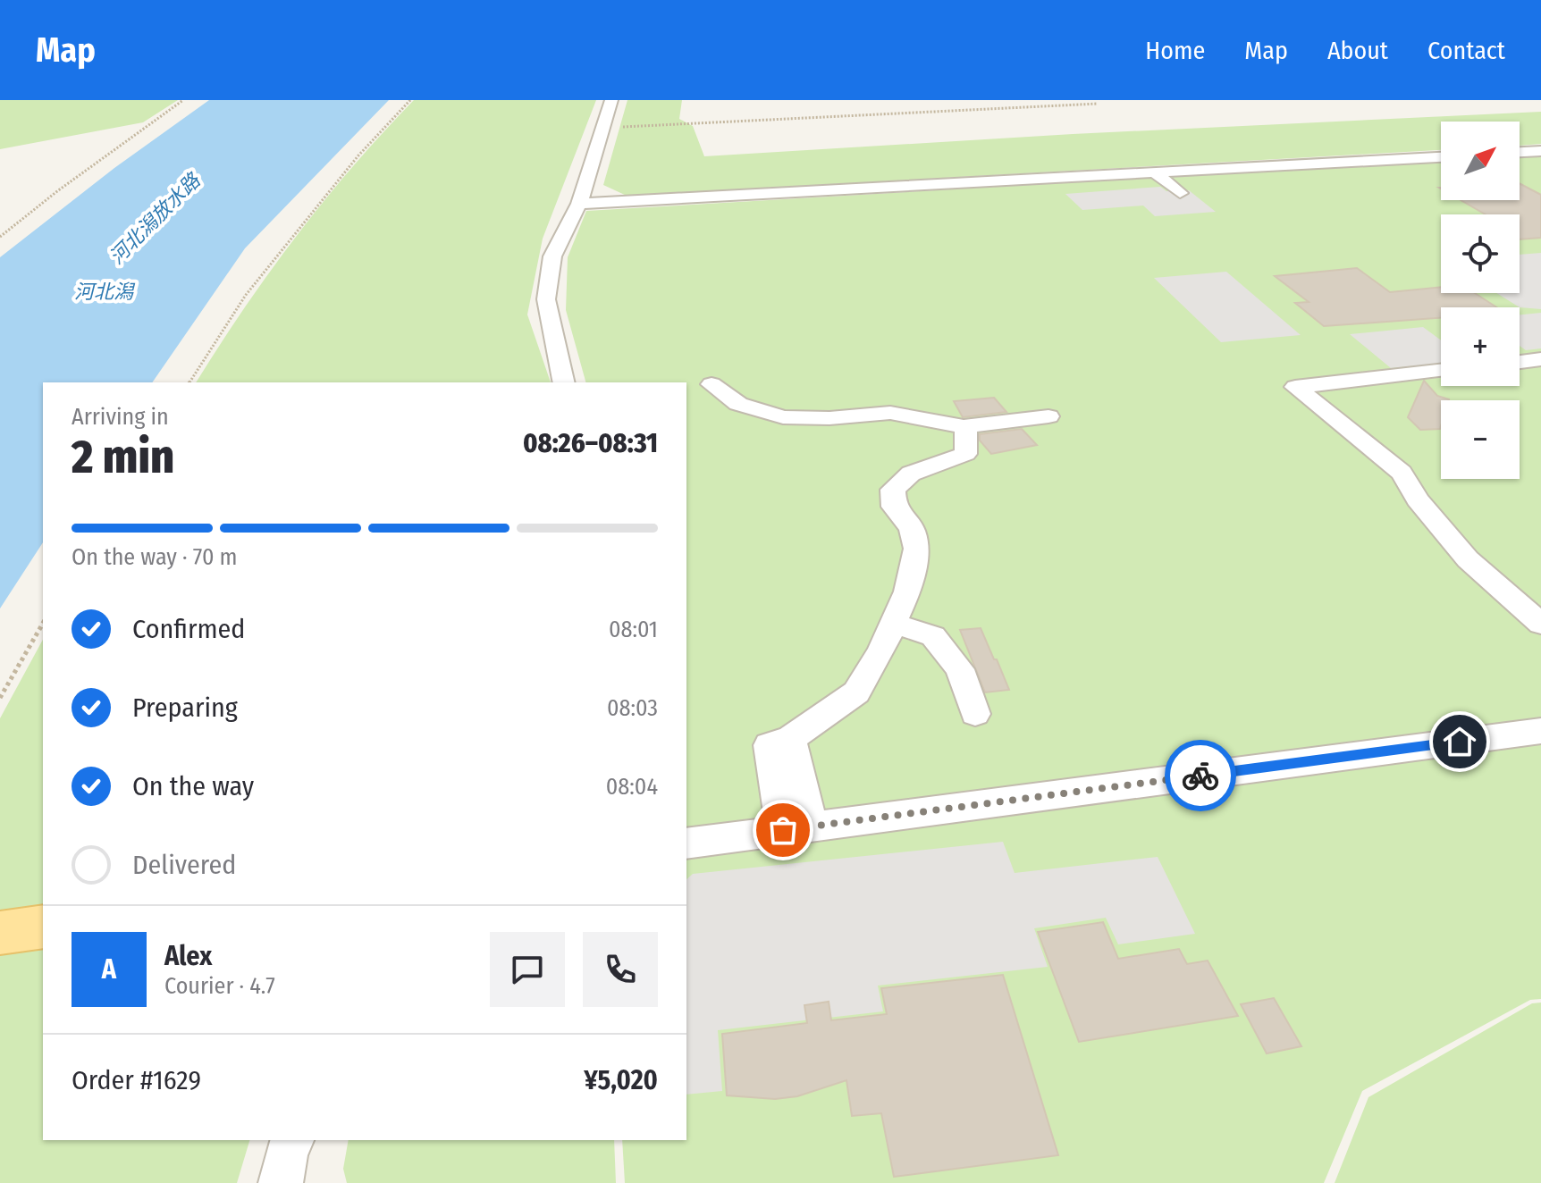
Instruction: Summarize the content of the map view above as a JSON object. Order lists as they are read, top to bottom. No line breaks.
{"water":["河北潟放水路","河北潟"],"north":"top right","page":{"header":"Map","nav":["Home","Map","About","Contact"],"map_buttons":["+","−"],"heading":["2 min","Arriving in","08:26–08:31"],"panel":["Alex","Courier · 4.7","Order #1629","¥5,020"],"bar":"On the way · 70 m","list":[["Confirmed","08:01"],["Preparing","08:03"],["On the way","08:04"],"Delivered"],"round":"A"}}
